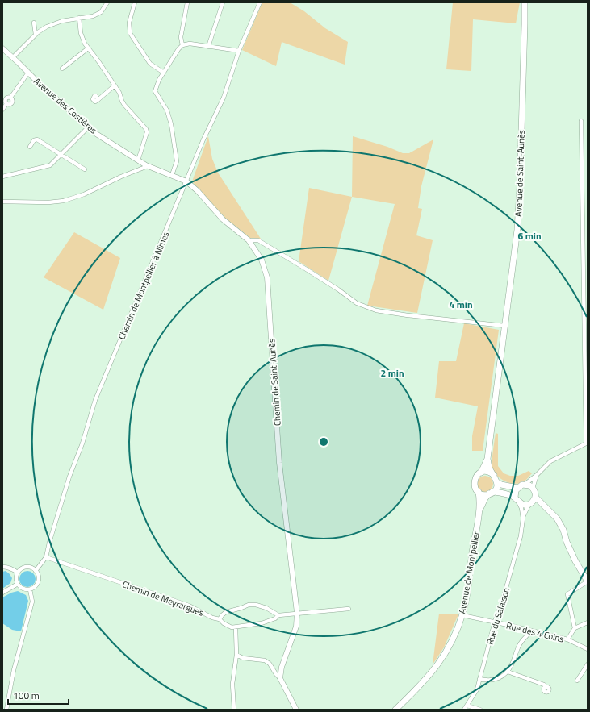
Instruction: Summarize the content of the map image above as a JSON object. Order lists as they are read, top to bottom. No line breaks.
{"streets":{"main road":["Avenue de Saint-Aunès","Avenue de Montpellier"],"street":["Avenue des Costières","Chemin de Montpellier à Nîmes","Chemin de Saint-Aunès","Chemin de Meyrargues","Rue du Salaison","Rue des 4 Coins"]},"crossings":[["Avenue des Costières","Chemin de Montpellier à Nîmes"],["Avenue des Costières","Chemin de Saint-Aunès"],["Avenue de Saint-Aunès","Avenue de Montpellier"],["Chemin de Montpellier à Nîmes","Chemin de Saint-Aunès"],["Chemin de Montpellier à Nîmes","Chemin de Meyrargues"],["Avenue de Montpellier","Rue des 4 Coins"],["Rue du Salaison","Rue des 4 Coins"]],"scale_bar":"100 m","rings":["6 min","4 min","2 min"]}
